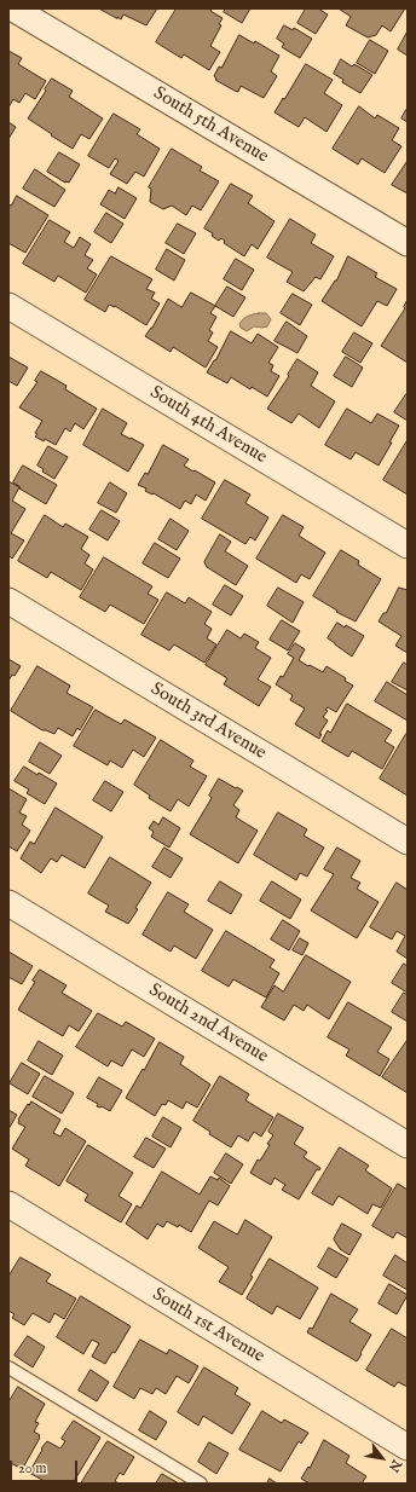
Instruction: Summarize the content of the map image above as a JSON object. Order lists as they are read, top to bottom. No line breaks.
{"streets":{"street":["South 5th Avenue","South 4th Avenue","South 3rd Avenue","South 2nd Avenue","South 1st Avenue"]},"scale_bar":"20 m","north":"bottom right"}
